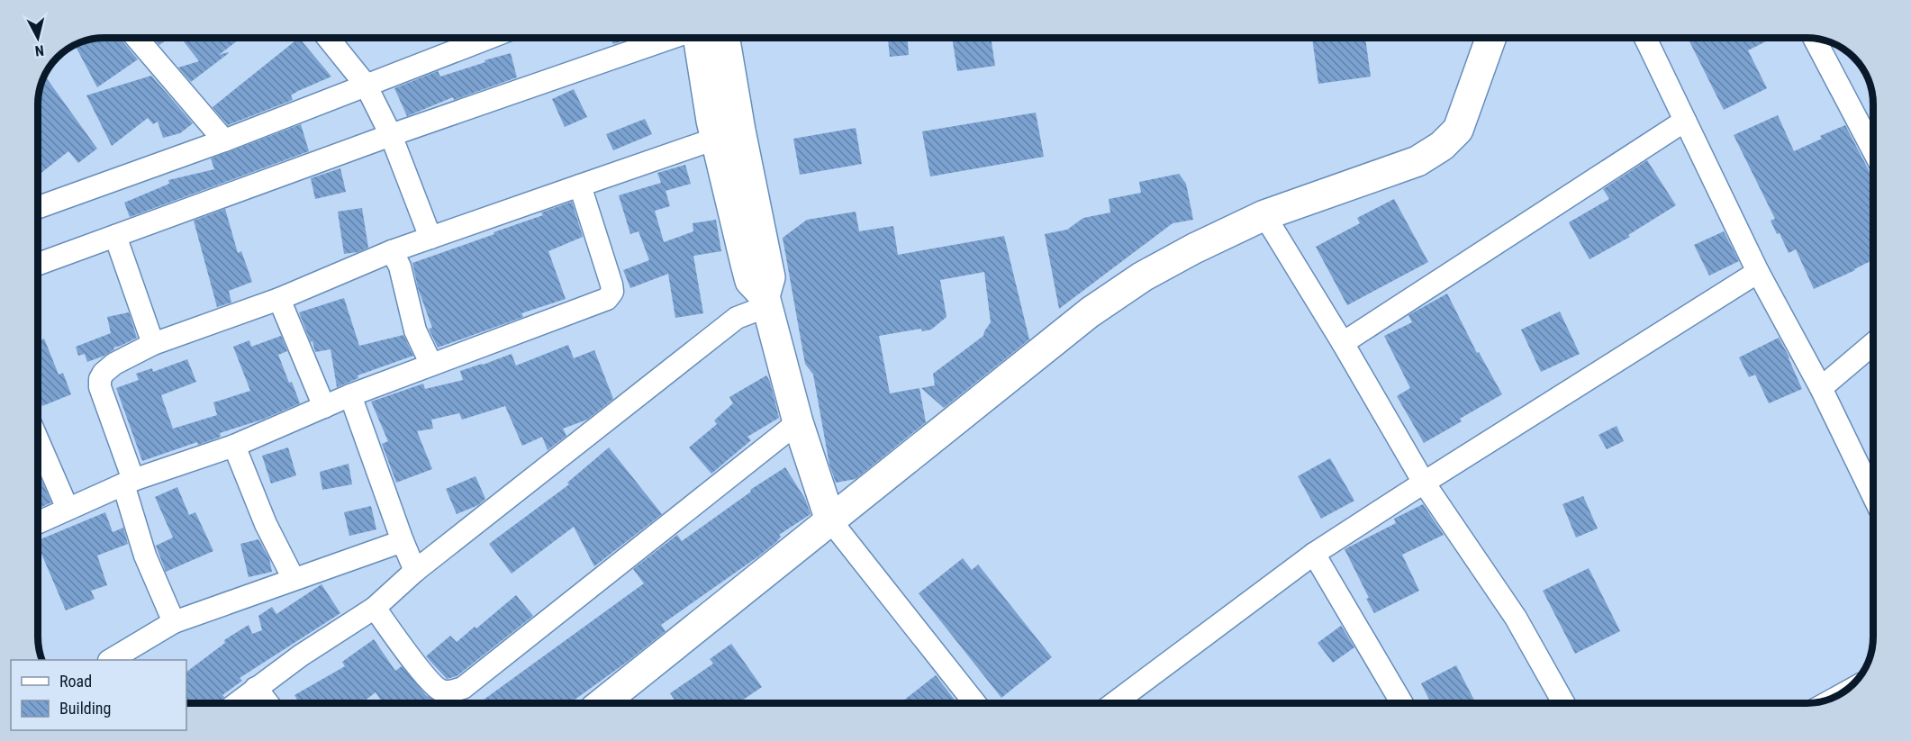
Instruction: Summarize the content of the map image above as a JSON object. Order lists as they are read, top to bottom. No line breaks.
{"legend":["Road","Building"],"north":"bottom"}
